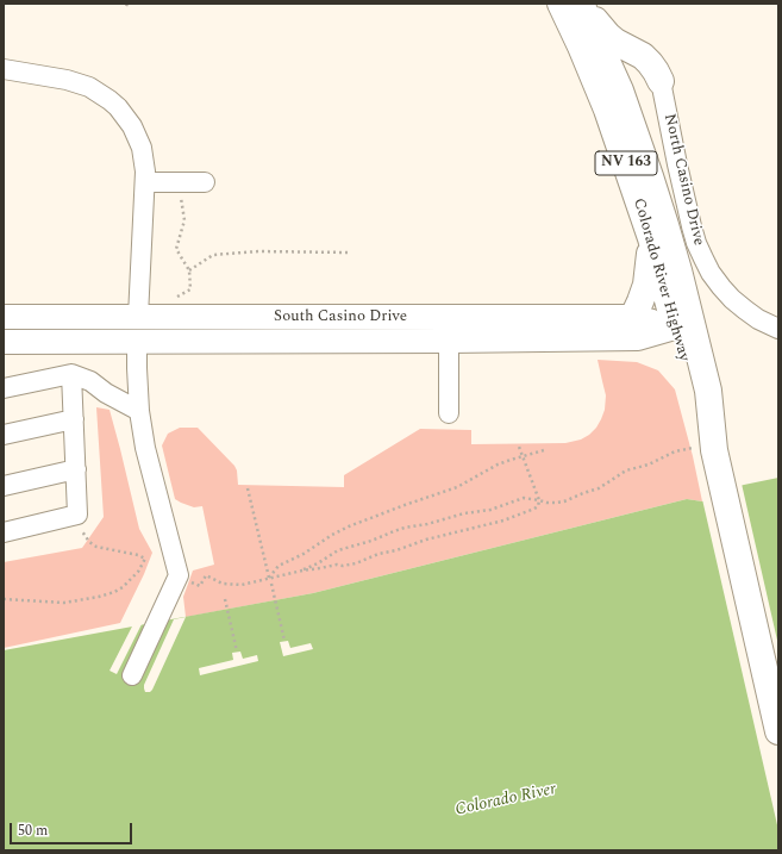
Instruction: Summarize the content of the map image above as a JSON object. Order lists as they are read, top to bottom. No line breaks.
{"streets":{"highway":["NV 163","Colorado River Highway"],"main road":["South Casino Drive"],"street":["North Casino Drive"]},"crossings":[["Colorado River Highway","South Casino Drive"]],"water":["Colorado River"],"scale_bar":"50 m"}
